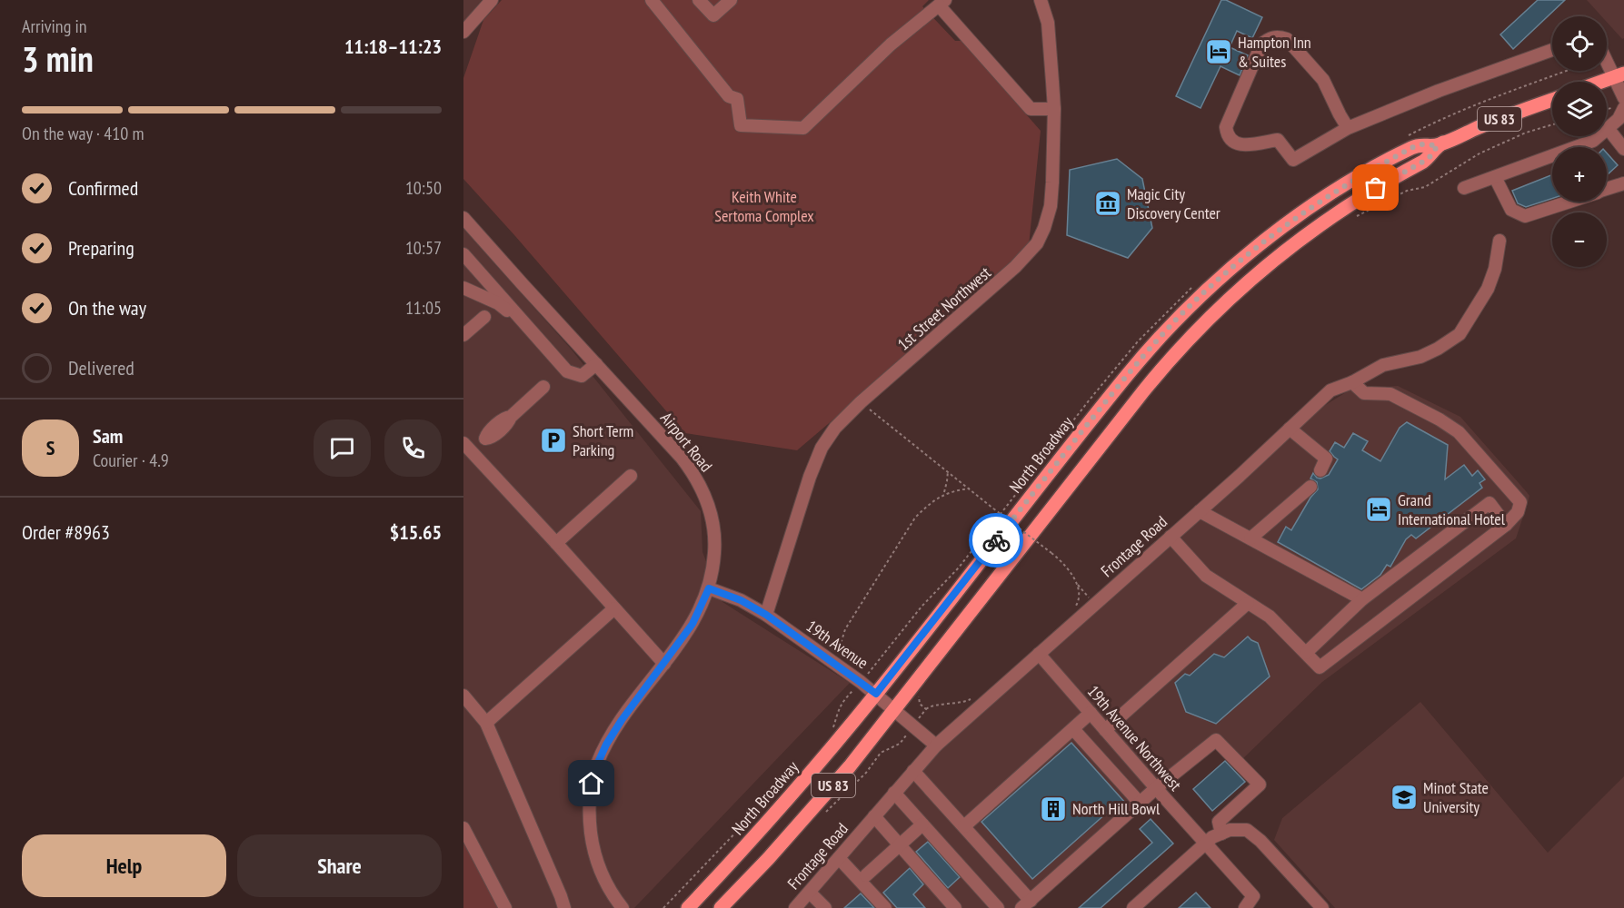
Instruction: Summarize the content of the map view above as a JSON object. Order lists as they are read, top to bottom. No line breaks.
{"streets":{"main road":["US 83","North Broadway"],"street":["1st Street Northwest","Airport Road","Frontage Road","19th Avenue","19th Avenue Northwest"]},"crossings":[["1st Street Northwest","19th Avenue"],["Airport Road","19th Avenue"],["North Broadway","19th Avenue"],["Frontage Road","19th Avenue"],["Frontage Road","19th Avenue Northwest"]],"parks":["Keith White Sertoma Complex"],"places":{"hotel":["Hampton Inn & Suites","Grand International Hotel"],"museum":["Magic City Discovery Center"],"parking":["Short Term Parking"],"school or university":["Minot State University"],"building":["North Hill Bowl"]},"page":{"heading":["3 min","Arriving in","11:18–11:23"],"panel":["Sam","Courier · 4.9","Order #8963","$15.65"],"map_buttons":["+","−"],"bar":"On the way · 410 m","list":[["Confirmed","10:50"],["Preparing","10:57"],["On the way","11:05"],"Delivered"],"round":"S","buttons":["Help","Share"]}}
